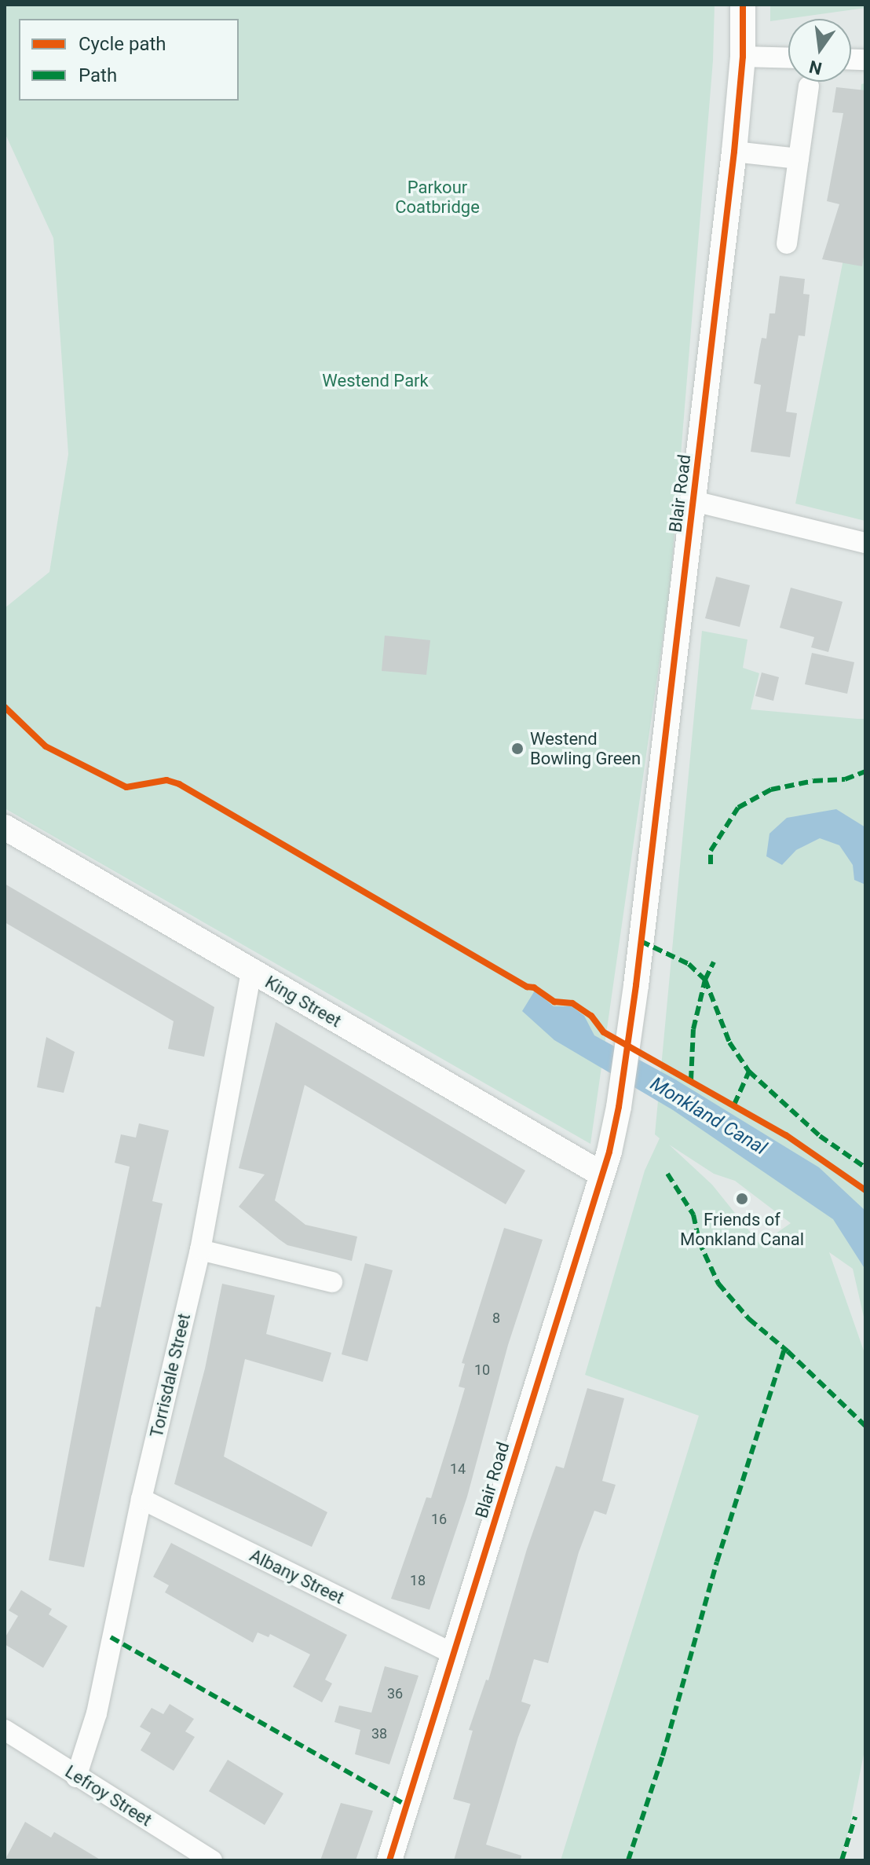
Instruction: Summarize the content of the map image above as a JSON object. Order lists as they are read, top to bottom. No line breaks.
{"streets":{"street":["Blair Road","King Street","Torrisdale Street","Albany Street","Lefroy Street"]},"crossings":[["Blair Road","King Street"],["Blair Road","Albany Street"],["King Street","Torrisdale Street"],["Torrisdale Street","Albany Street"],["Torrisdale Street","Lefroy Street"]],"water":["Monkland Canal"],"parks":["Parkour Coatbridge","Westend Park"],"places":["Westend Bowling Green","Friends of Monkland Canal"],"house_numbers":["8","10","14","16","18","36","38"],"legend":["Cycle path","Path"],"north":"bottom"}
